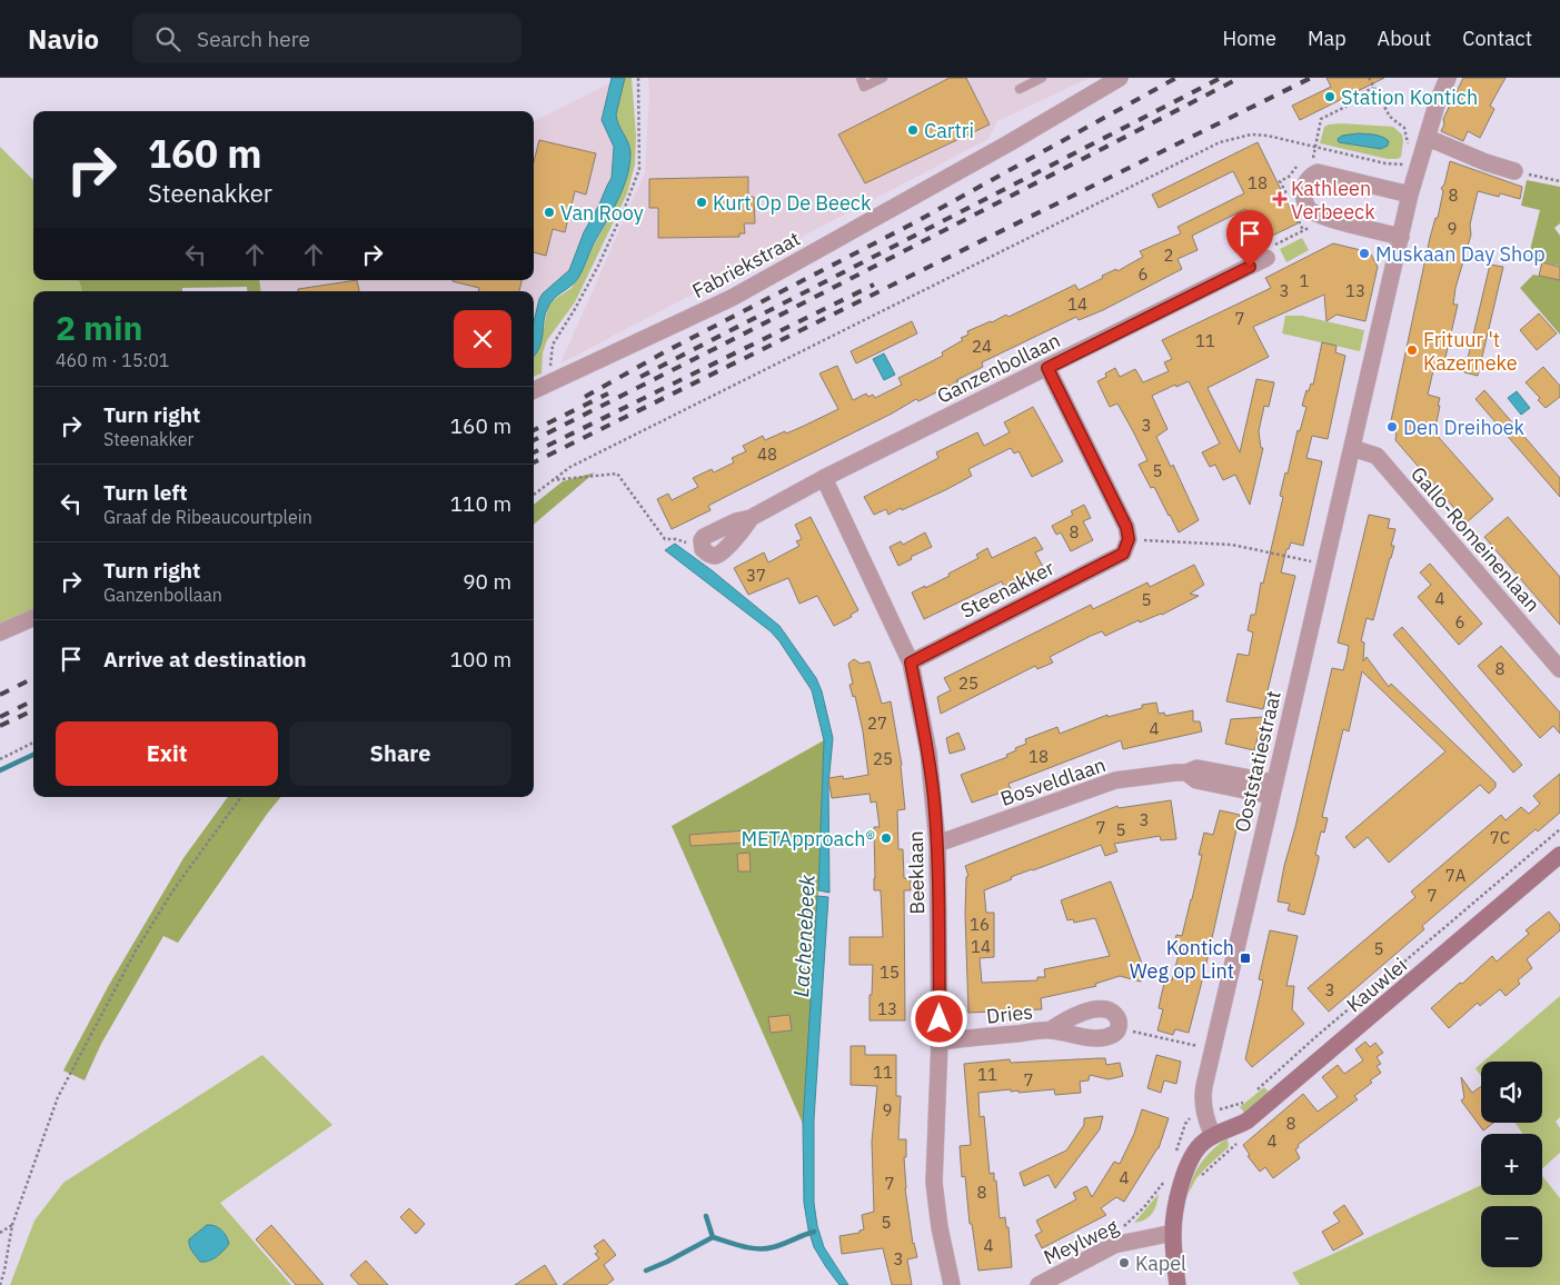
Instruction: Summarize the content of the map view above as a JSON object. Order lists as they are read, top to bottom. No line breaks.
{"streets":{"street":["Fabriekstraat","Ganzenbollaan","Gallo-Romeinenlaan","Steenakker","Ooststatiestraat","Bosveldlaan","Beeklaan","Kauwlei","Dries","Meylweg"]},"crossings":[["Ganzenbollaan","Beeklaan"],["Gallo-Romeinenlaan","Ooststatiestraat"],["Steenakker","Beeklaan"],["Ooststatiestraat","Bosveldlaan"],["Ooststatiestraat","Kauwlei"],["Bosveldlaan","Beeklaan"],["Beeklaan","Dries"]],"water":["Lachenebeek"],"places":{"other":["Station Kontich","Cartri","Kurt Op De Beeck","Van Rooy","Muskaan Day Shop","Frituur 't Kazerneke","Den Dreihoek","METApproach®","Kapel"],"health":["Kathleen Verbeeck"],"transit":["Kontich Weg op Lint"]},"house_numbers":["18","8","9","2","6","1","3","13","14","7","11","24","3","48","5","8","37","4","5","6","8","25","27","4","18","25","3","7","5","7C","7A","7","16","14","5","15","3","13","11","11","7","9","8","4","4","7","8","5","4","3"],"page":{"header":"Navio","search":"Search here","nav":["Home","Map","About","Contact"],"turn":["160 m","Steenakker"],"heading":["2 min","460 m · 15:01"],"list":[{"name":"Turn right","note":"Steenakker","value":"160 m"},{"name":"Turn left","note":"Graaf de Ribeaucourtplein","value":"110 m"},{"name":"Turn right","note":"Ganzenbollaan","value":"90 m"},{"name":"Arrive at destination","value":"100 m"}],"buttons":["Exit","Share"],"map_buttons":["+","−"]}}
